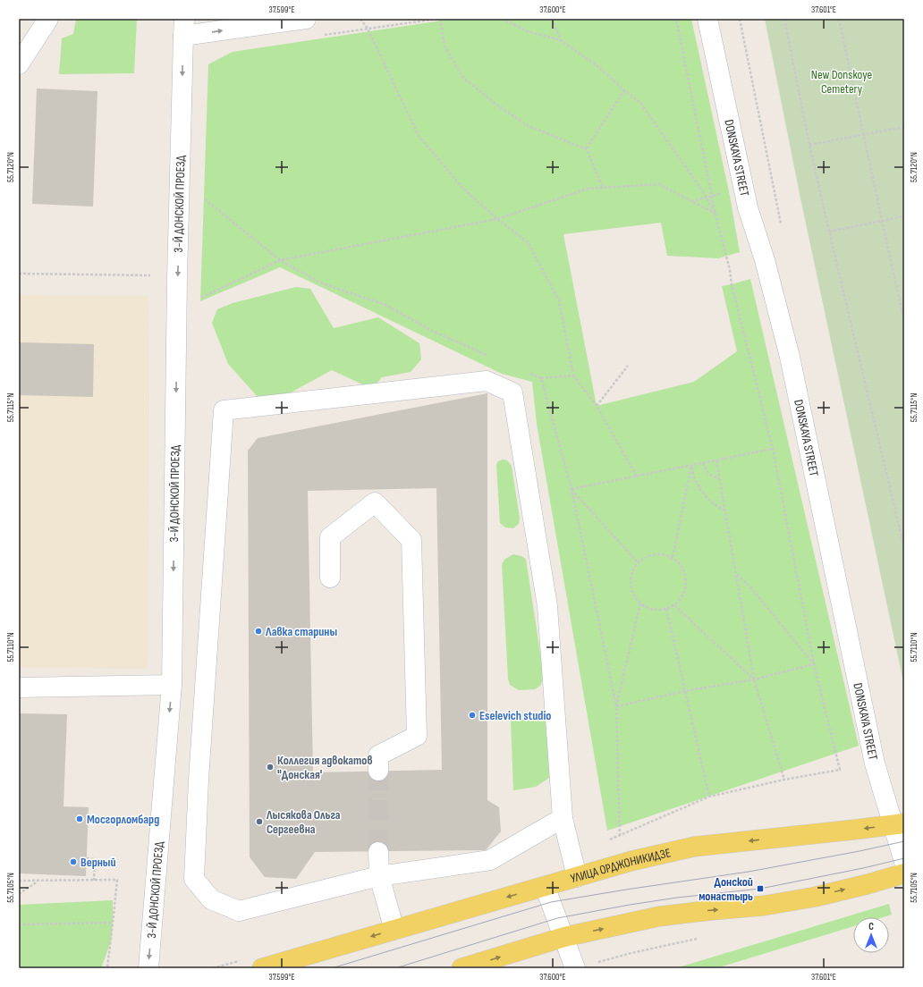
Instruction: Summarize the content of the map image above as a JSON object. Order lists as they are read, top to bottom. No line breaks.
{"streets":{"main road":["УЛИЦА ОРДЖОНИКИДЗЕ"],"street":["DONSKAYA STREET","3-Й ДОНСКОЙ ПРОЕЗД"]},"crossings":[["DONSKAYA STREET","УЛИЦА ОРДЖОНИКИДЗЕ"]],"one_way":["3-Й ДОНСКОЙ ПРОЕЗД"],"parks":["New Donskoye Cemetery"],"places":{"other":["Лавка старины","Eselevich studio","Коллегия адвокатов \"Донская'","Мосгорломбард","Лысякова Ольга Сергеевна","Верный"],"transit":["Донской монастырь"]},"north":"top","coordinates":["37.599°E","37.600°E","37.601°E","55.7120°N","55.7115°N","55.7110°N","55.7105°N"]}
